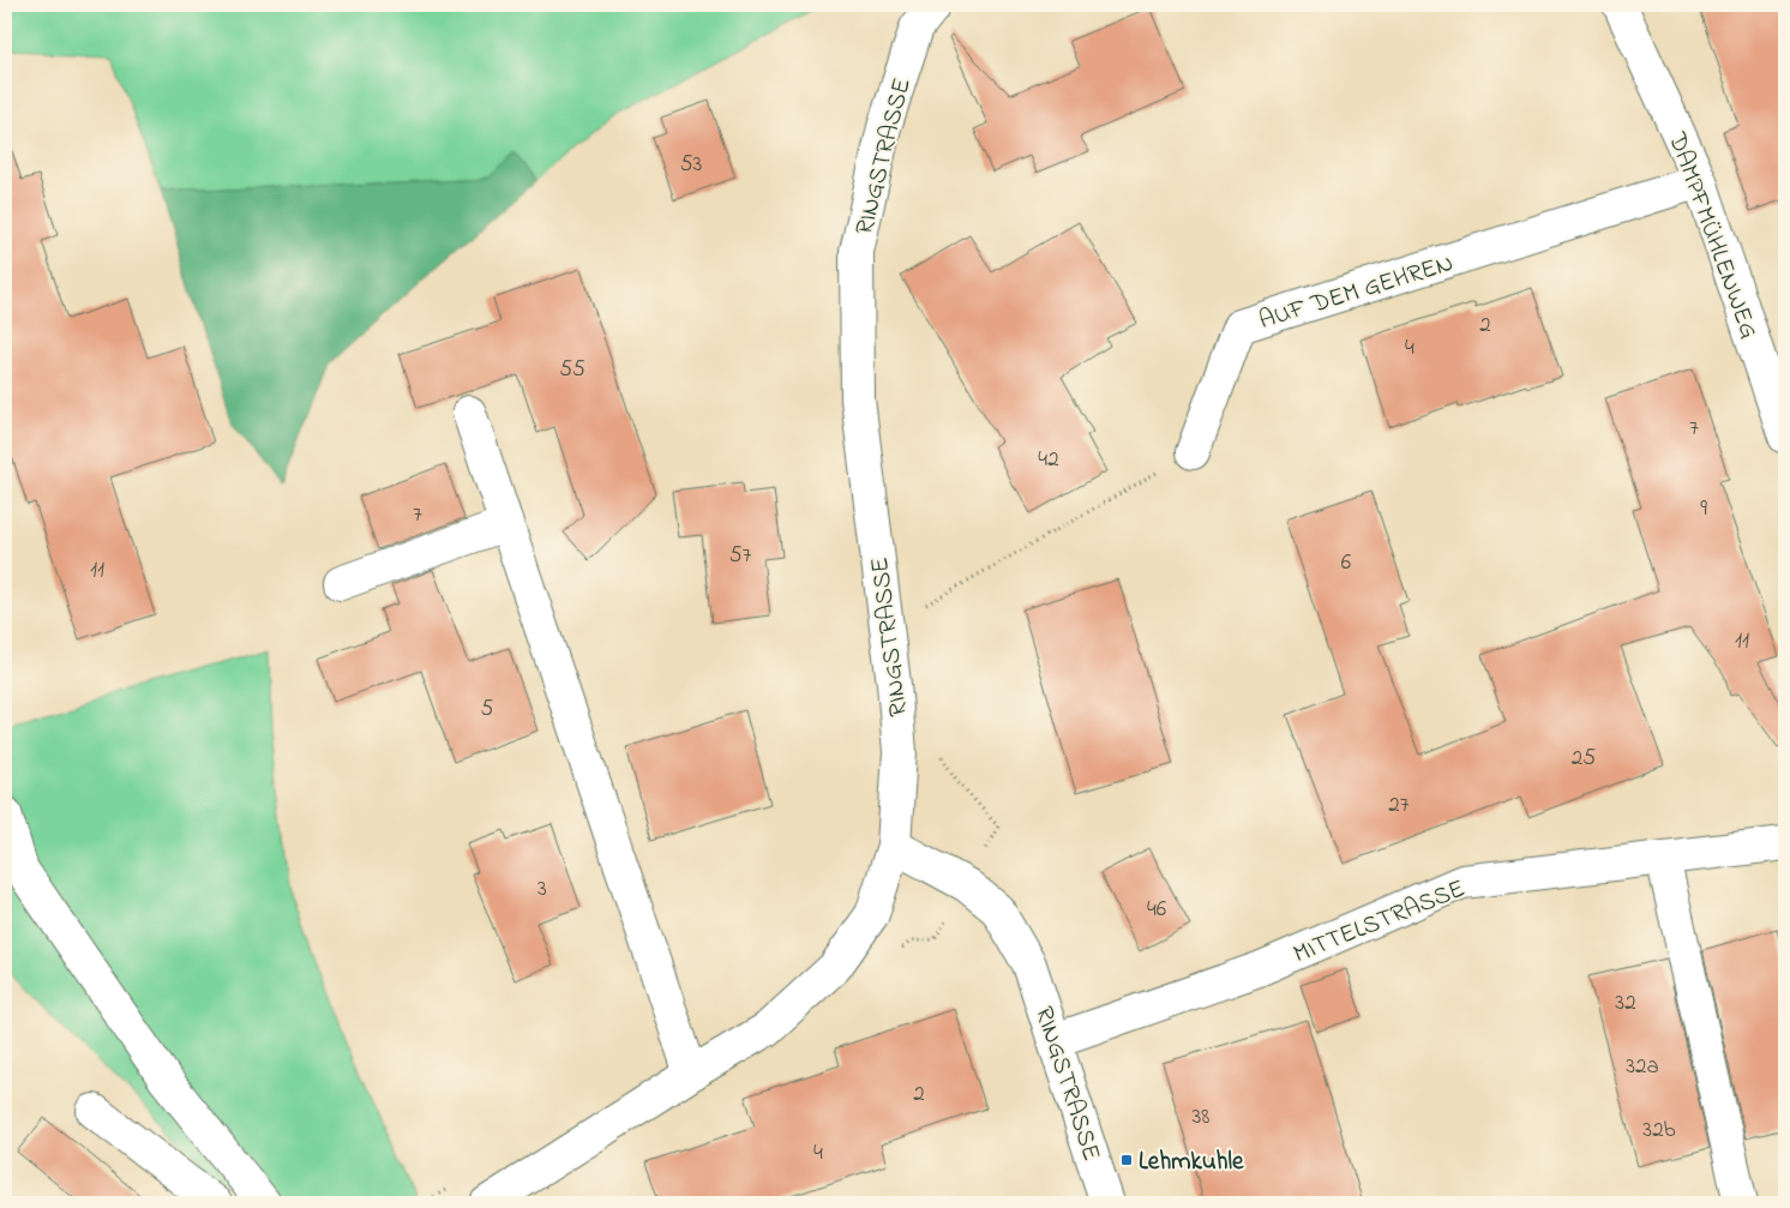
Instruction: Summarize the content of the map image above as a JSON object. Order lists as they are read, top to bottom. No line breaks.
{"streets":{"street":["RINGSTRASSE","DAMPFMÜHLENWEG","AUF DEM GEHREN","MITTELSTRASSE"]},"crossings":[["RINGSTRASSE","MITTELSTRASSE"],["DAMPFMÜHLENWEG","AUF DEM GEHREN"]],"places":{"transit":["Lehmkuhle"]},"house_numbers":["53","2","4","55","7","42","9","7","57","6","11","11","5","25","27","3","46","32","32a","2","38","32b","4"]}
